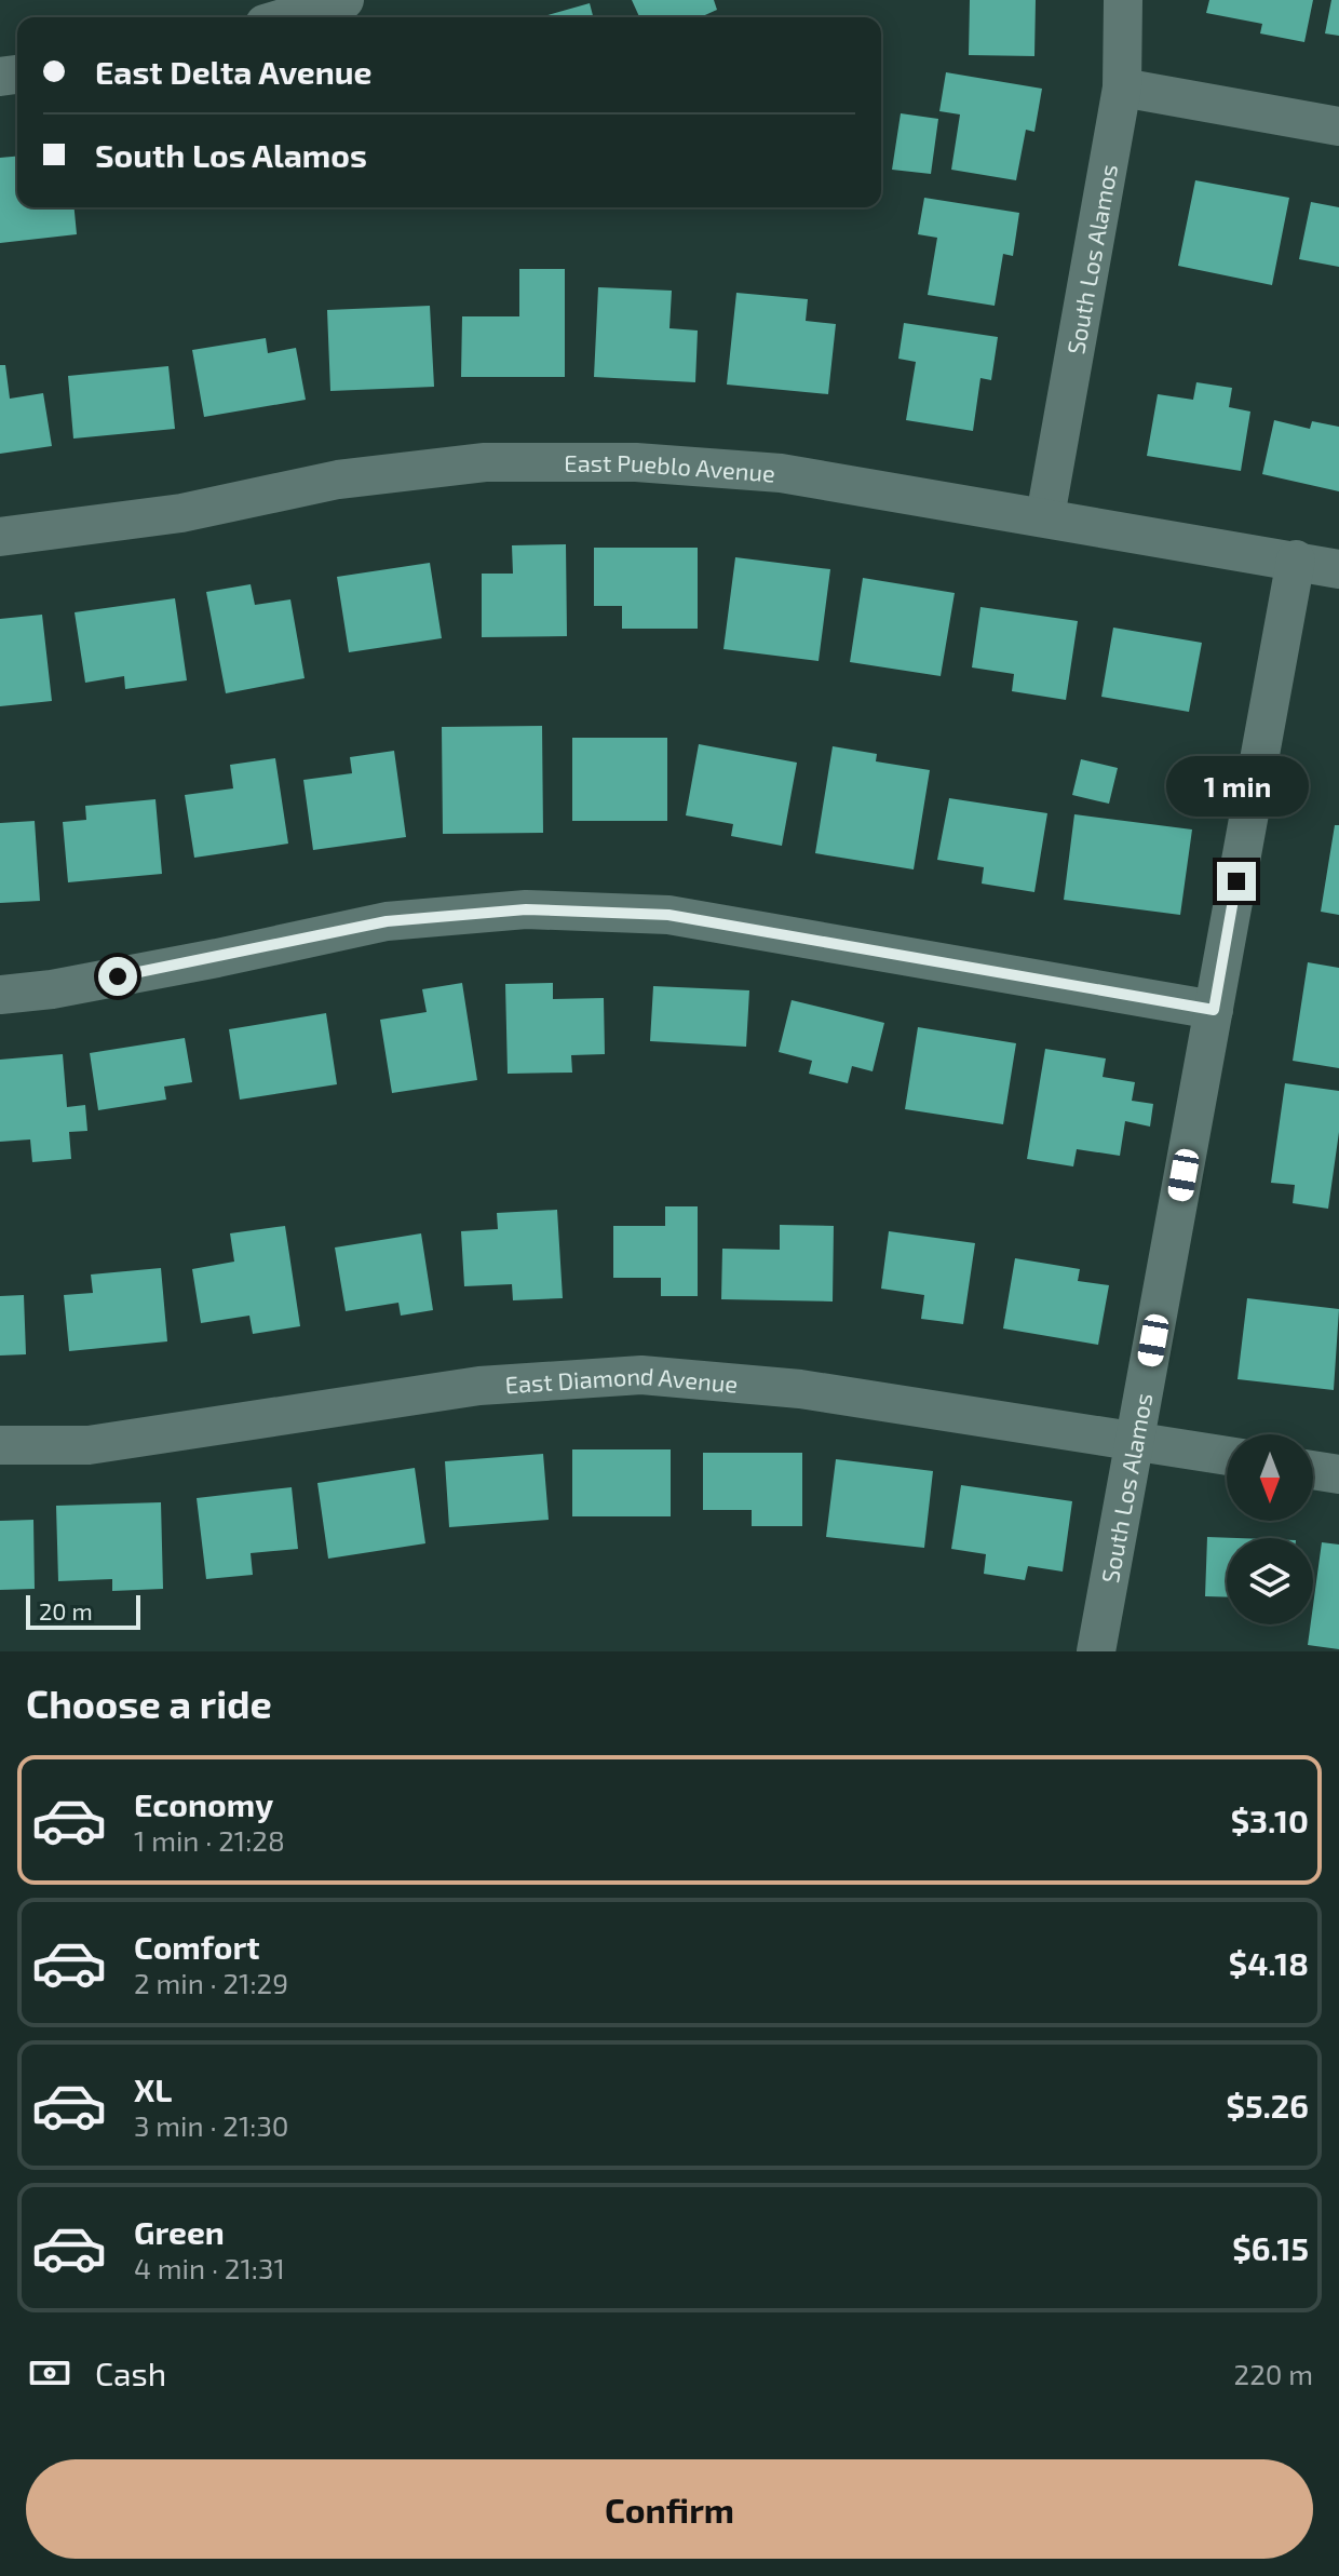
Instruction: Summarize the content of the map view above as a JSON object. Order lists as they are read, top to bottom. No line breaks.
{"streets":{"street":["South Los Alamos","East Pueblo Avenue","East Diamond Avenue"]},"crossings":[["South Los Alamos","East Pueblo Avenue"],["South Los Alamos","East Diamond Avenue"]],"scale_bar":"20 m","north":"bottom","page":{"banner":["East Delta Avenue","South Los Alamos"],"bubble":"1 min","scale":"20 m","heading":"Choose a ride","list":[{"name":"Economy","note":"1 min · 21:28","value":"$3.10"},{"name":"Comfort","note":"2 min · 21:29","value":"$4.18"},{"name":"XL","note":"3 min · 21:30","value":"$5.26"},{"name":"Green","note":"4 min · 21:31","value":"$6.15"}],"pay":["Cash","220 m"],"buttons":"Confirm"}}
